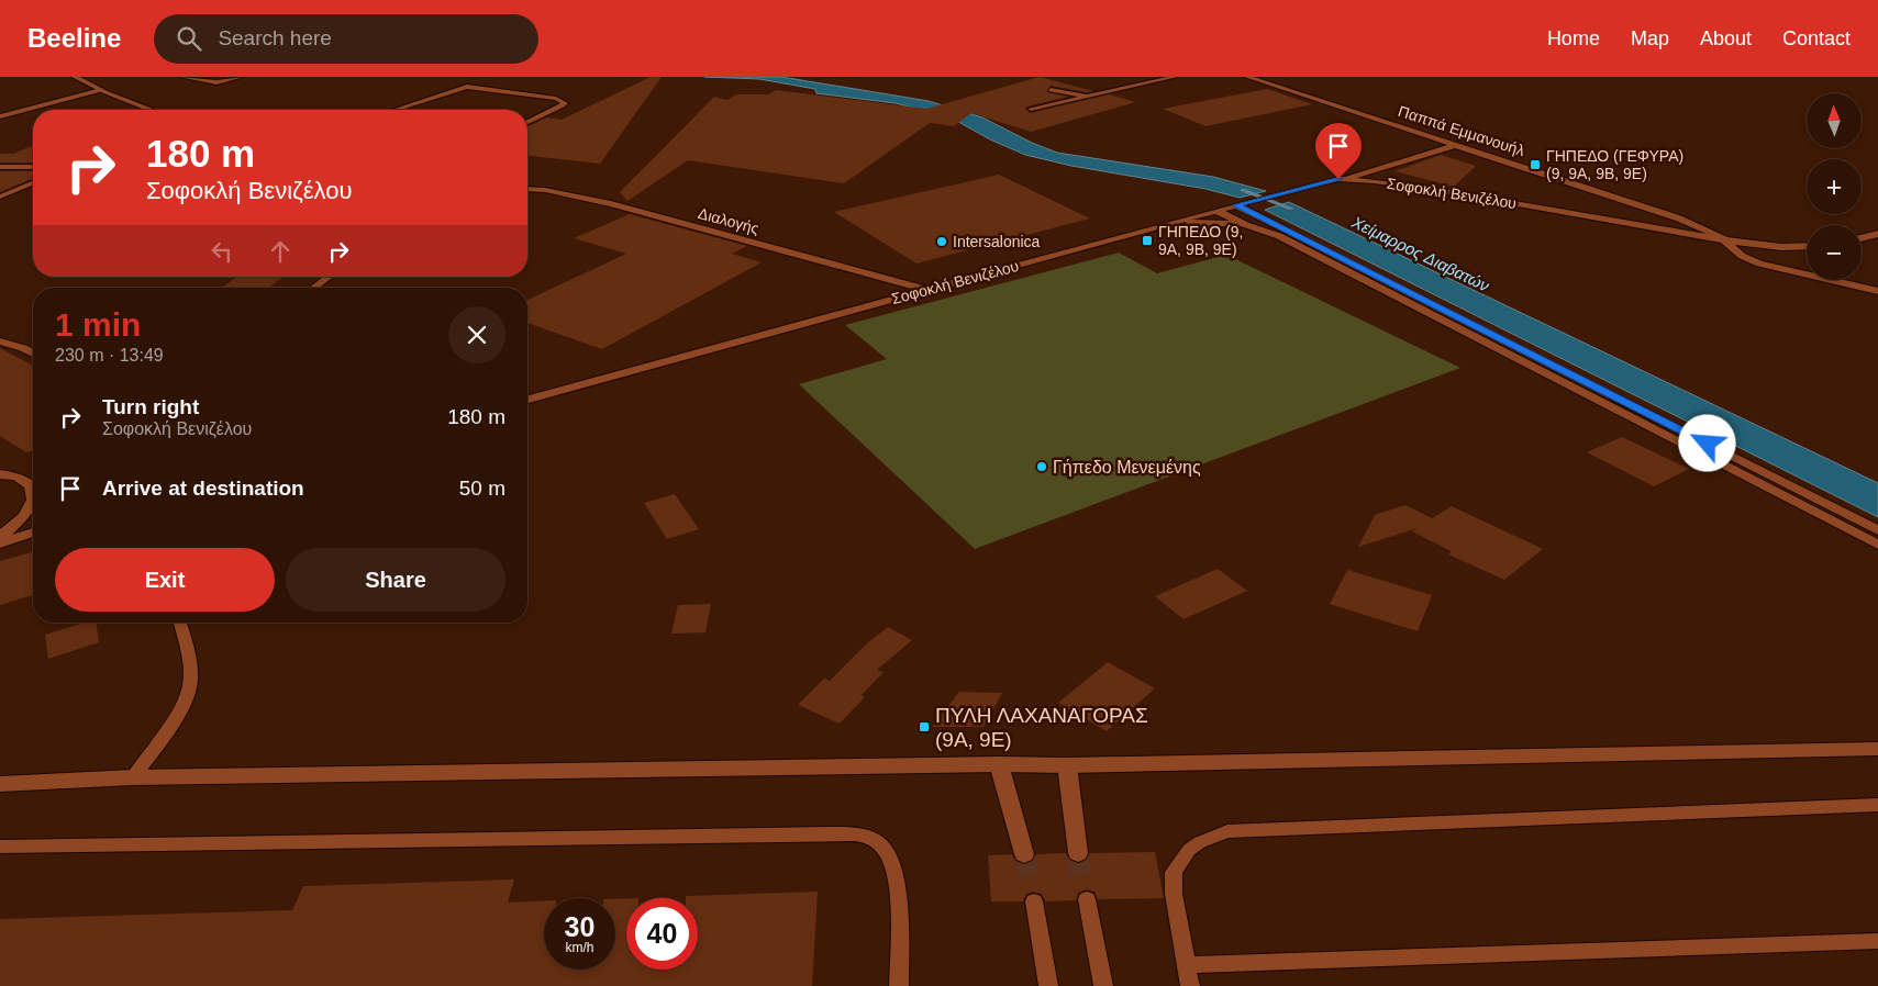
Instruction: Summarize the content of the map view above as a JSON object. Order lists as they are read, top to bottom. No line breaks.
{"streets":{"street":["Παππά Εμμανουήλ","Σοφοκλή Βενιζέλου","Διαλογής"]},"crossings":[["Παππά Εμμανουήλ","Σοφοκλή Βενιζέλου"],["Σοφοκλή Βενιζέλου","Διαλογής"]],"water":["Χείμαρρος Διαβατών"],"places":{"transit":["ΓΗΠΕΔΟ (ΓΕΦΥΡΑ) (9, 9Α, 9Β, 9Ε)","ΓΗΠΕΔΟ (9, 9Α, 9Β, 9Ε)","ΠΥΛΗ ΛΑΧΑΝΑΓΟΡΑΣ (9Α, 9Ε)"],"other":["Intersalonica","Γήπεδο Μενεμένης"]},"north":"top","page":{"header":"Beeline","search":"Search here","nav":["Home","Map","About","Contact"],"map_buttons":["+","−"],"turn":["180 m","Σοφοκλή Βενιζέλου"],"heading":["1 min","230 m · 13:49"],"list":[{"name":"Turn right","note":"Σοφοκλή Βενιζέλου","value":"180 m"},{"name":"Arrive at destination","value":"50 m"}],"buttons":["Exit","Share"],"speed":"30 km/h","limit":"40"}}
